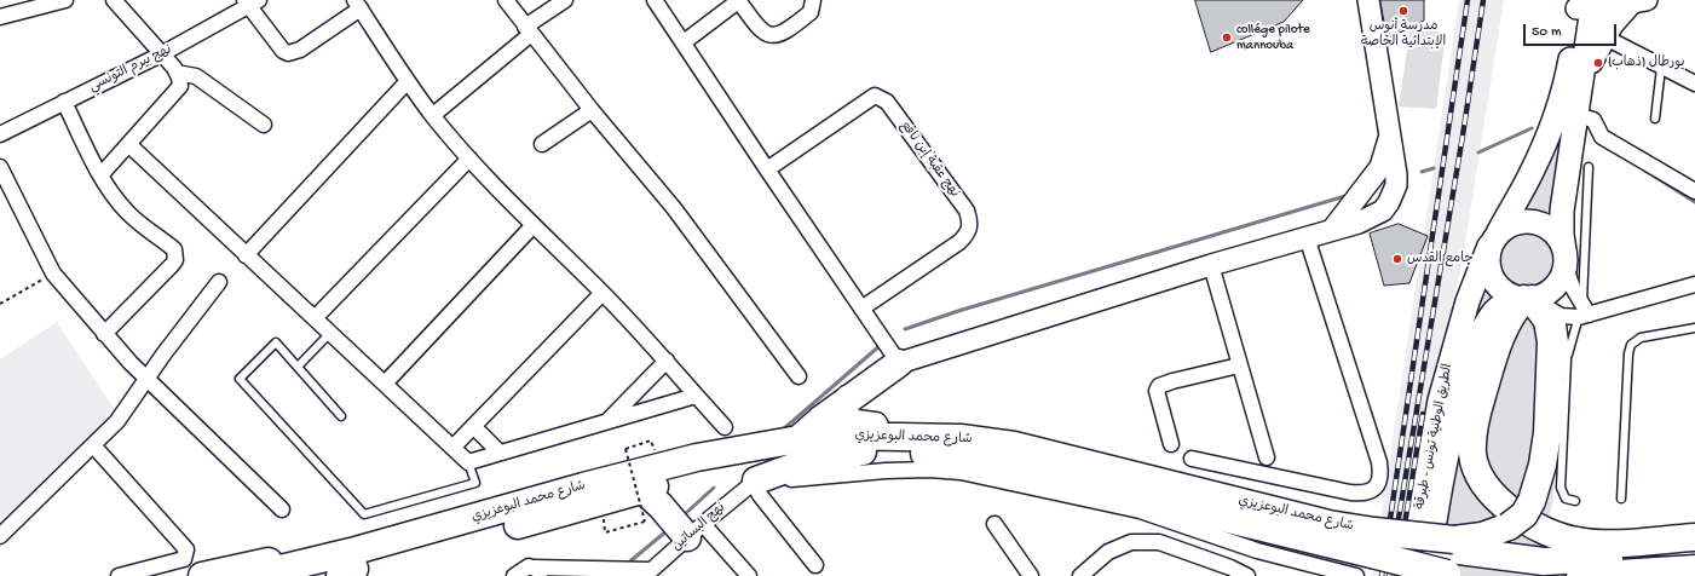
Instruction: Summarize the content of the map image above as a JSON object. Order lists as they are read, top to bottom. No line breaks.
{"streets":{"highway":["شارع محمد البوعزيزي"],"main road":["الطريق الوطنية تونس - طبرقة"],"street":["نهج بيرم التونسي","نهج عقبة إبن نافع","نهج البساتين"]},"places":["مدرسة أنوس الإبتدائية الخاصة","collége pilote mannouba","بورطال (ذهاب)","جامع القدس"],"scale_bar":"50 m"}
